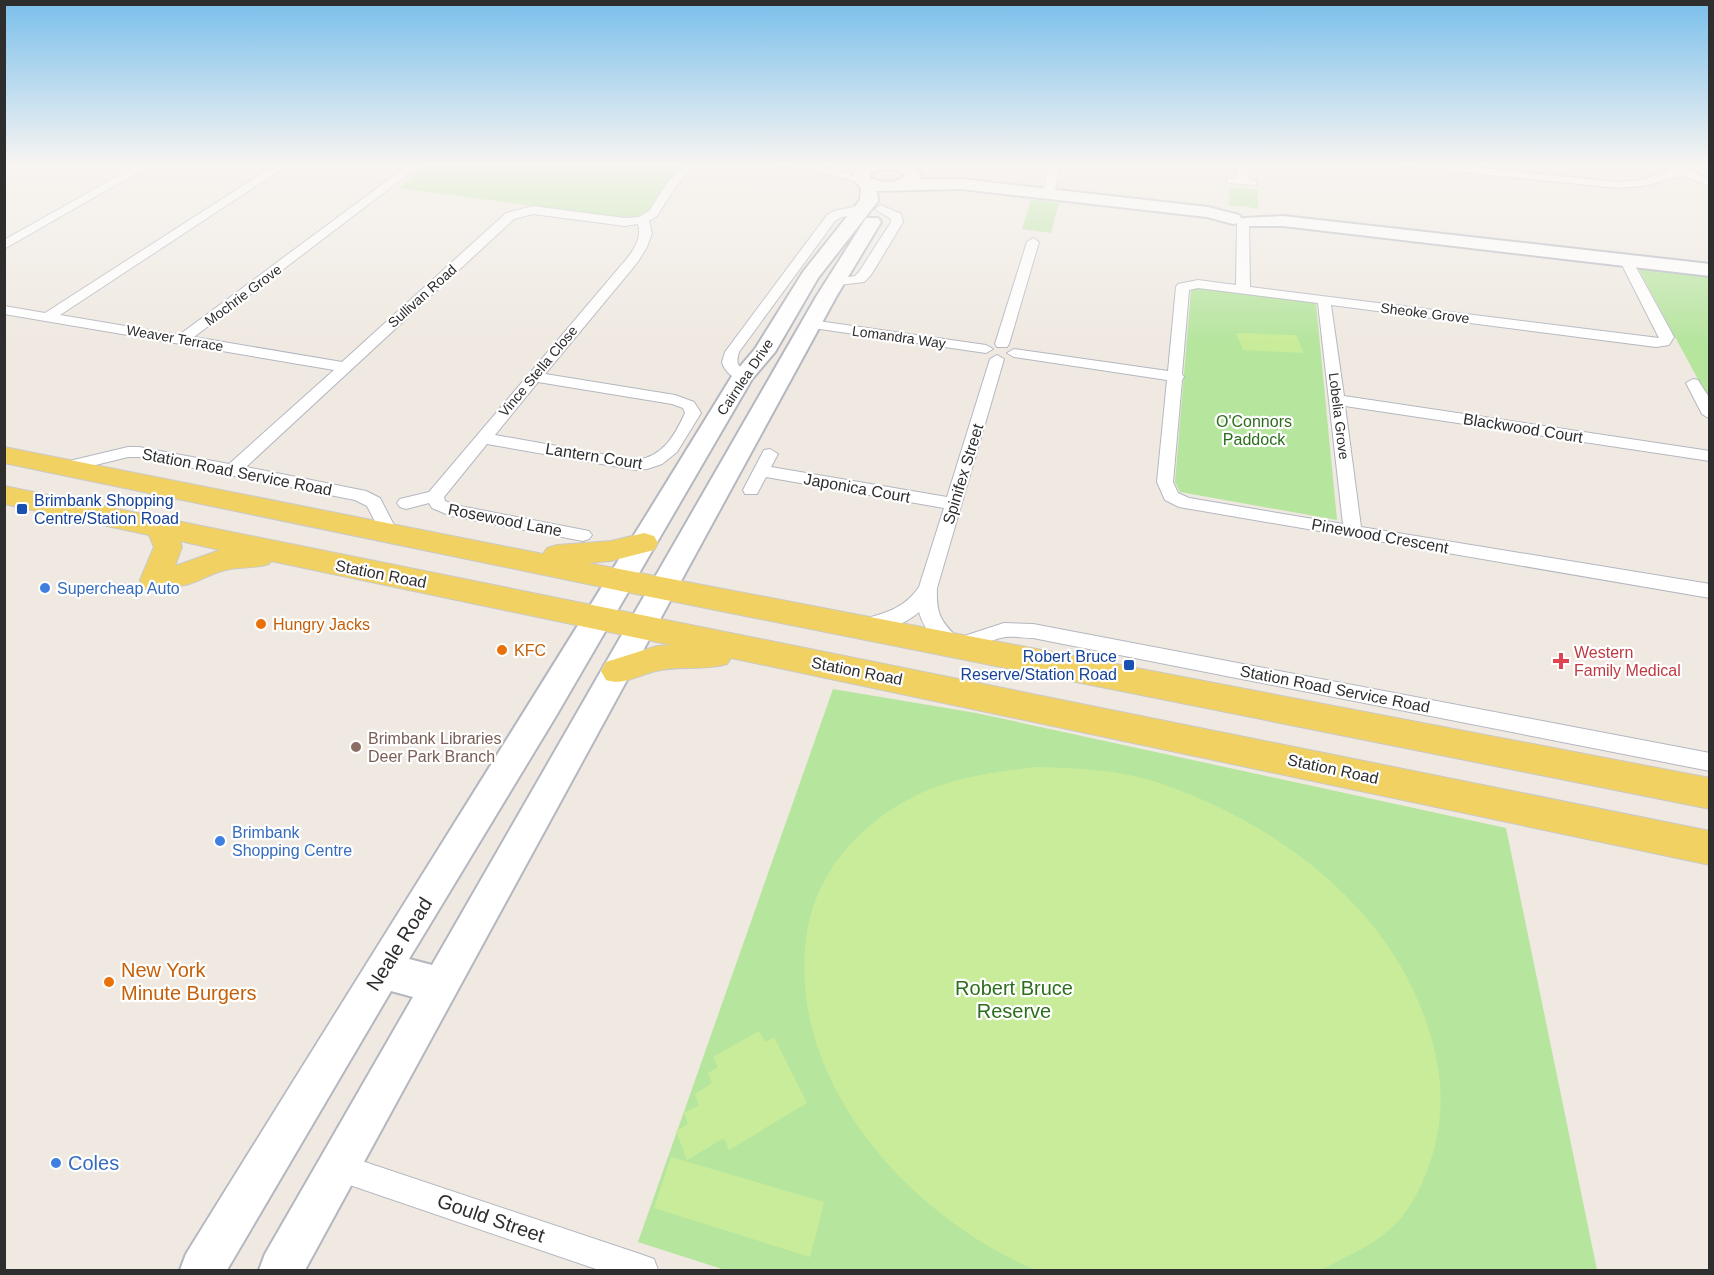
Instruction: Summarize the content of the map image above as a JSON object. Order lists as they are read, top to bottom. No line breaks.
{"streets":{"main road":["Station Road"],"street":["Mochrie Grove","Sullivan Road","Sheoke Grove","Lomandra Way","Weaver Terrace","Vince Stella Close","Cairnlea Drive","Lobelia Grove","Blackwood Court","Lantern Court","Station Road Service Road","Spinifex Street","Japonica Court","Rosewood Lane","Pinewood Crescent","Neale Road","Gould Street"]},"crossings":[["Mochrie Grove","Weaver Terrace"],["Sullivan Road","Weaver Terrace"],["Sullivan Road","Station Road Service Road"],["Sheoke Grove","Lomandra Way"],["Sheoke Grove","Lobelia Grove"],["Sheoke Grove","Pinewood Crescent"],["Lomandra Way","Cairnlea Drive"],["Lomandra Way","Spinifex Street"],["Lomandra Way","Pinewood Crescent"],["Vince Stella Close","Lantern Court"],["Vince Stella Close","Rosewood Lane"],["Cairnlea Drive","Station Road"],["Cairnlea Drive","Neale Road"],["Lobelia Grove","Blackwood Court"],["Lobelia Grove","Pinewood Crescent"],["Station Road Service Road","Spinifex Street"],["Spinifex Street","Japonica Court"],["Station Road","Neale Road"]],"parks":["O'Connors Paddock","Robert Bruce Reserve"],"places":{"transit":["Brimbank Shopping Centre/Station Road","Robert Bruce Reserve/Station Road"],"other":["Supercheap Auto","Hungry Jacks","KFC","Brimbank Libraries Deer Park Branch","Brimbank Shopping Centre","New York Minute Burgers","Coles"],"health":["Western Family Medical"]}}
